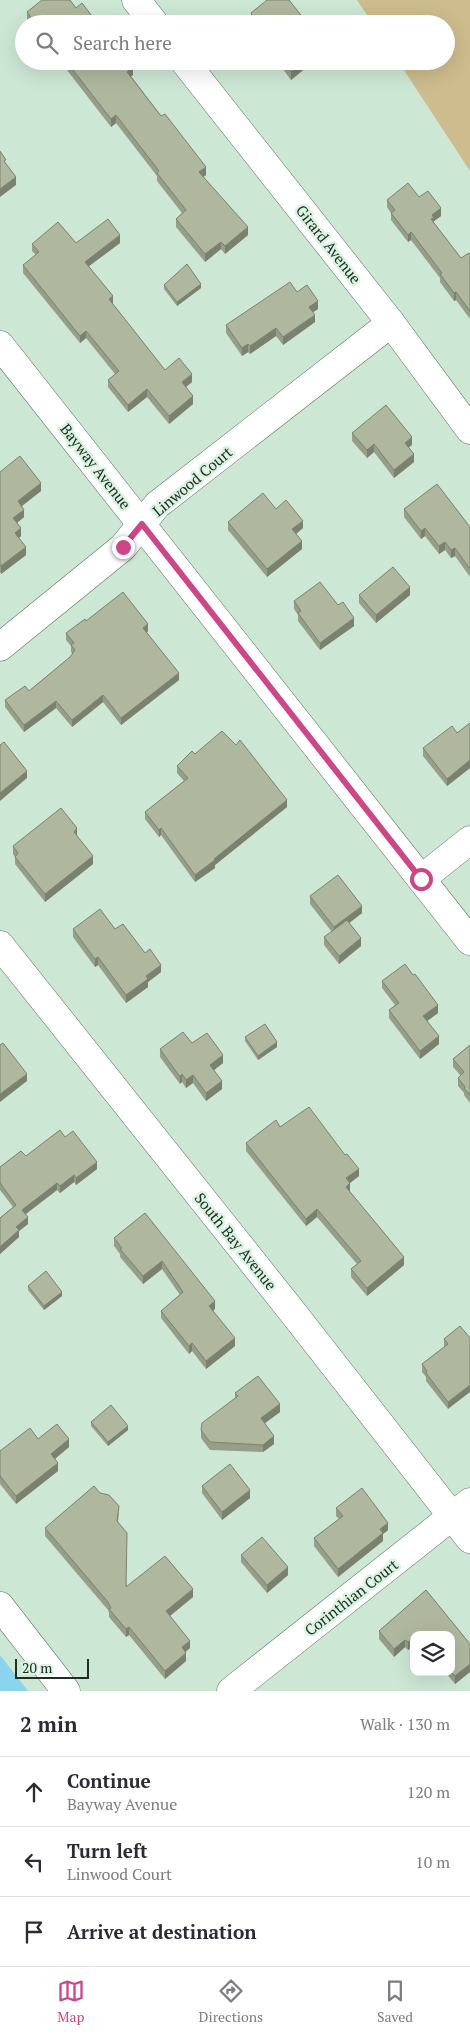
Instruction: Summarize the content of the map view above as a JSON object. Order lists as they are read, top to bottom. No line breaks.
{"streets":{"street":["Girard Avenue","Bayway Avenue","Linwood Court","South Bay Avenue","Corinthian Court"]},"crossings":[["Girard Avenue","Linwood Court"],["Bayway Avenue","Linwood Court"],["South Bay Avenue","Corinthian Court"]],"scale_bar":"20 m","page":{"search":"Search here","scale":"20 m","heading":["2 min","Walk · 130 m"],"list":[["Continue","Bayway Avenue","120 m"],["Turn left","Linwood Court","10 m"],"Arrive at destination"],"nav":["Map","Directions","Saved"]}}
